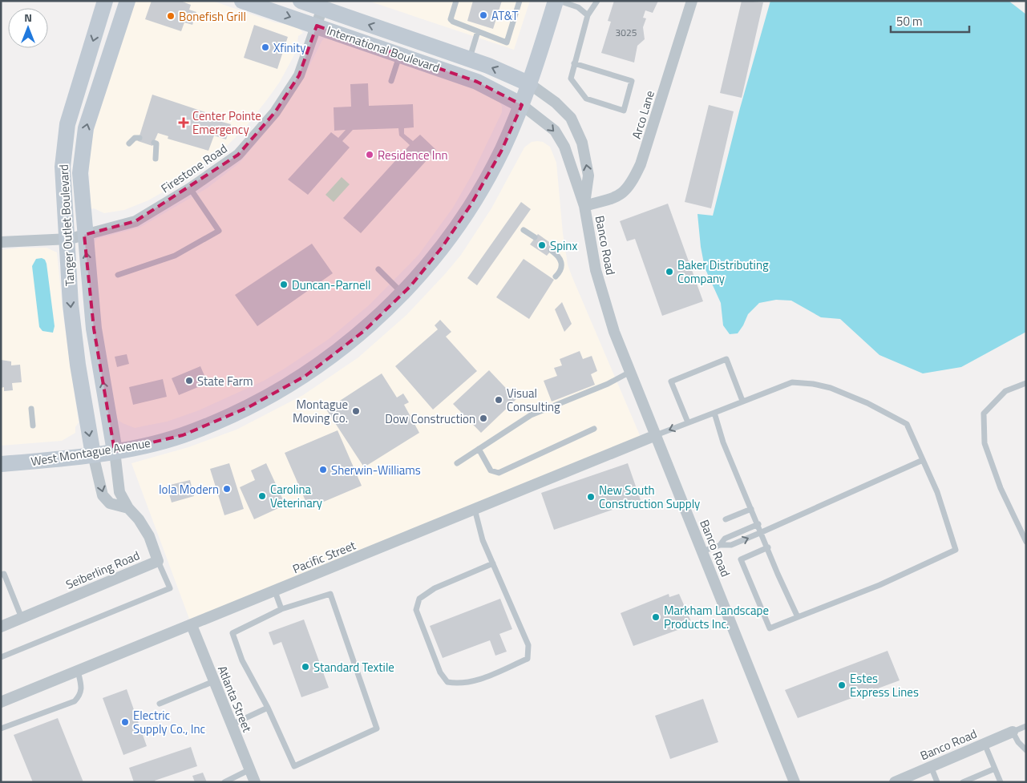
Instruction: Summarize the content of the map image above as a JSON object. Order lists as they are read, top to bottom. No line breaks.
{"streets":{"main road":["International Boulevard","Tanger Outlet Boulevard","West Montague Avenue"],"street":["Arco Lane","Firestone Road","Banco Road","Pacific Street","Seiberling Road","Atlanta Street"]},"crossings":[["International Boulevard","Firestone Road"],["International Boulevard","Banco Road"],["International Boulevard","West Montague Avenue"],["Arco Lane","Banco Road"],["Firestone Road","Tanger Outlet Boulevard"],["Tanger Outlet Boulevard","West Montague Avenue"],["Tanger Outlet Boulevard","Seiberling Road"],["Banco Road","West Montague Avenue"],["Banco Road","Pacific Street"],["West Montague Avenue","Seiberling Road"],["Pacific Street","Atlanta Street"]],"places":{"other":["AT&T","Bonefish Grill","Xfinity","Residence Inn","Spinx","Baker Distributing Company","Duncan-Parnell","State Farm","Visual Consulting","Montague Moving Co.","Dow Construction","Sherwin-Williams","Iola Modern","Carolina Veterinary","New South Construction Supply","Markham Landscape Products Inc.","Standard Textile","Estes Express Lines","Electric Supply Co., Inc"],"health":["Center Pointe Emergency"]},"house_numbers":["3025"],"scale_bar":"50 m","north":"top"}
